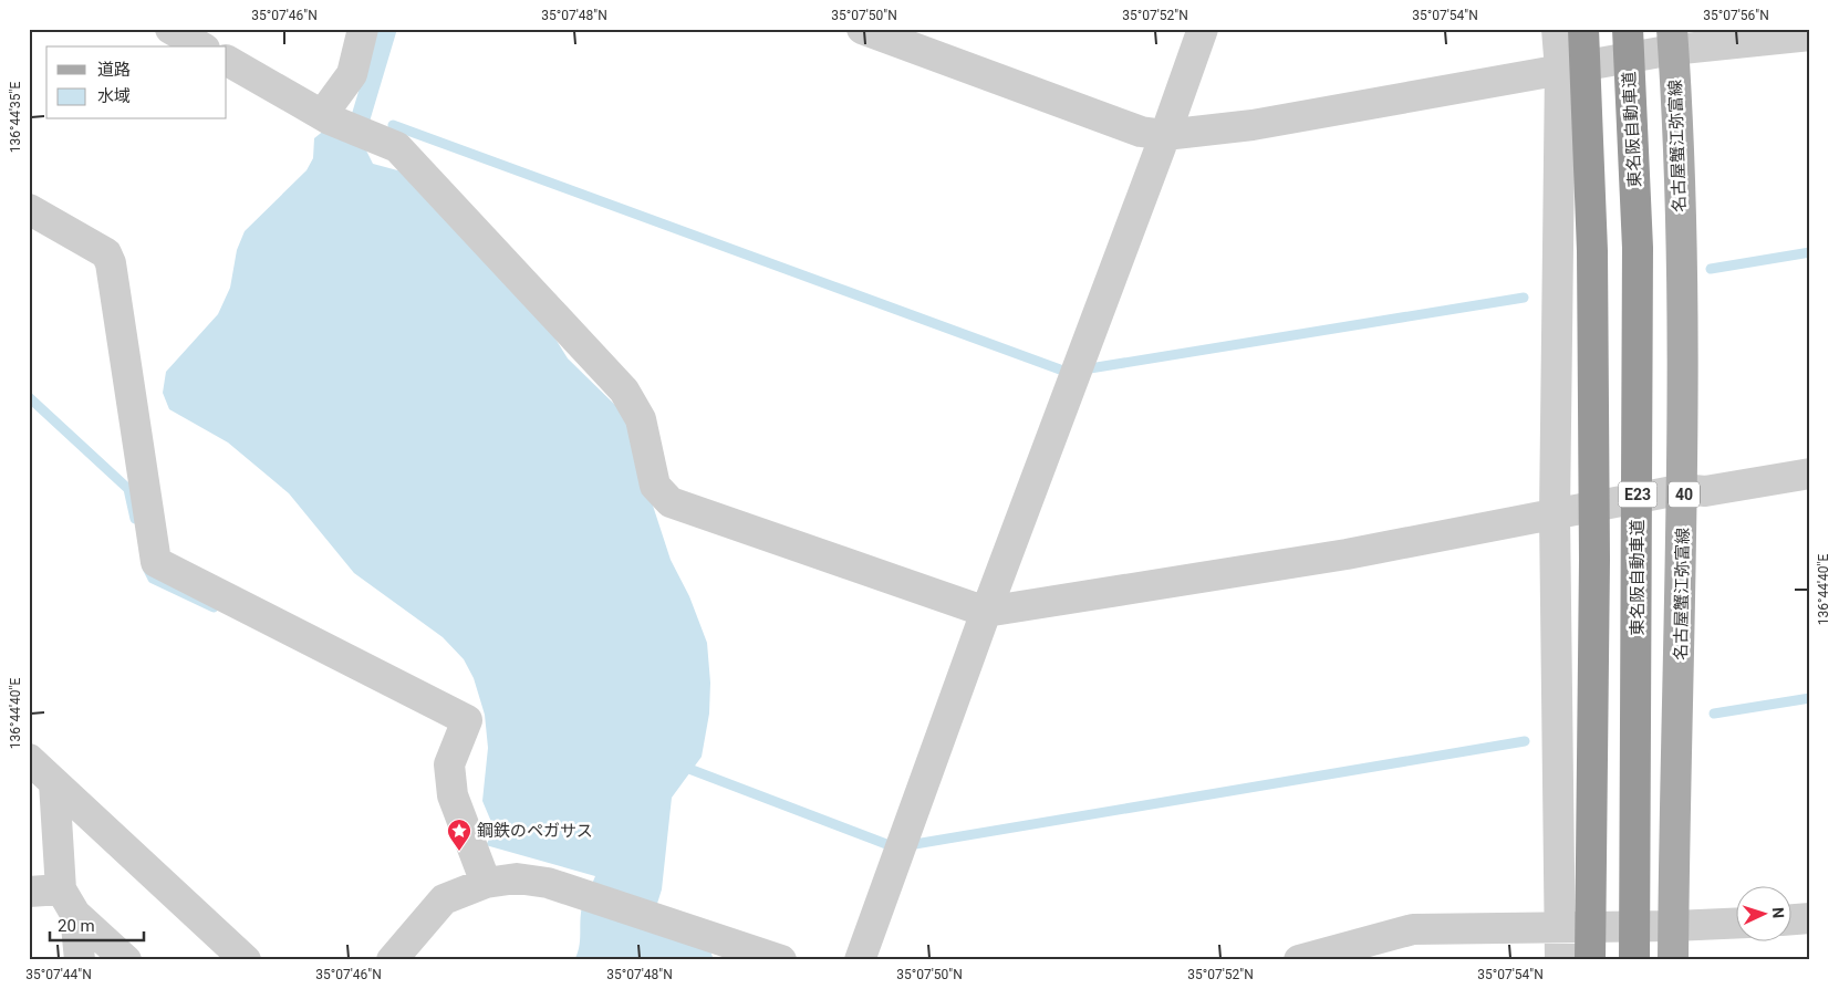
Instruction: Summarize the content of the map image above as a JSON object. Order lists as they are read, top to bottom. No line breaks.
{"streets":{"highway":["東名阪自動車道","E23"],"main road":["名古屋蟹江弥富線","40"]},"places":{"place":["鋼鉄のペガサス"]},"legend":["道路","水域"],"scale_bar":"20 m","north":"right","coordinates":["35°07'46\"N","35°07'48\"N","35°07'50\"N","35°07'52\"N","35°07'54\"N","35°07'56\"N","136°44'35\"E","136°44'40\"E","35°07'44\"N"]}
